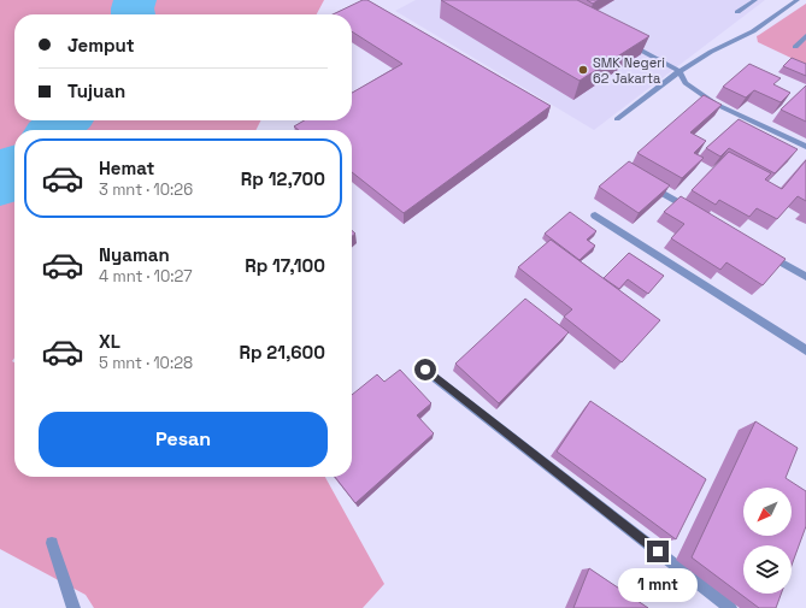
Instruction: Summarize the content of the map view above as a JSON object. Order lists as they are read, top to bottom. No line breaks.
{"places":["SMK Negeri 62 Jakarta"],"north":"bottom left","page":{"banner":["Jemput","Tujuan"],"list":[{"name":"Hemat","note":"3 mnt · 10:26","value":"Rp 12,700"},{"name":"Nyaman","note":"4 mnt · 10:27","value":"Rp 17,100"},{"name":"XL","note":"5 mnt · 10:28","value":"Rp 21,600"}],"buttons":"Pesan","bubble":"1 mnt"}}
